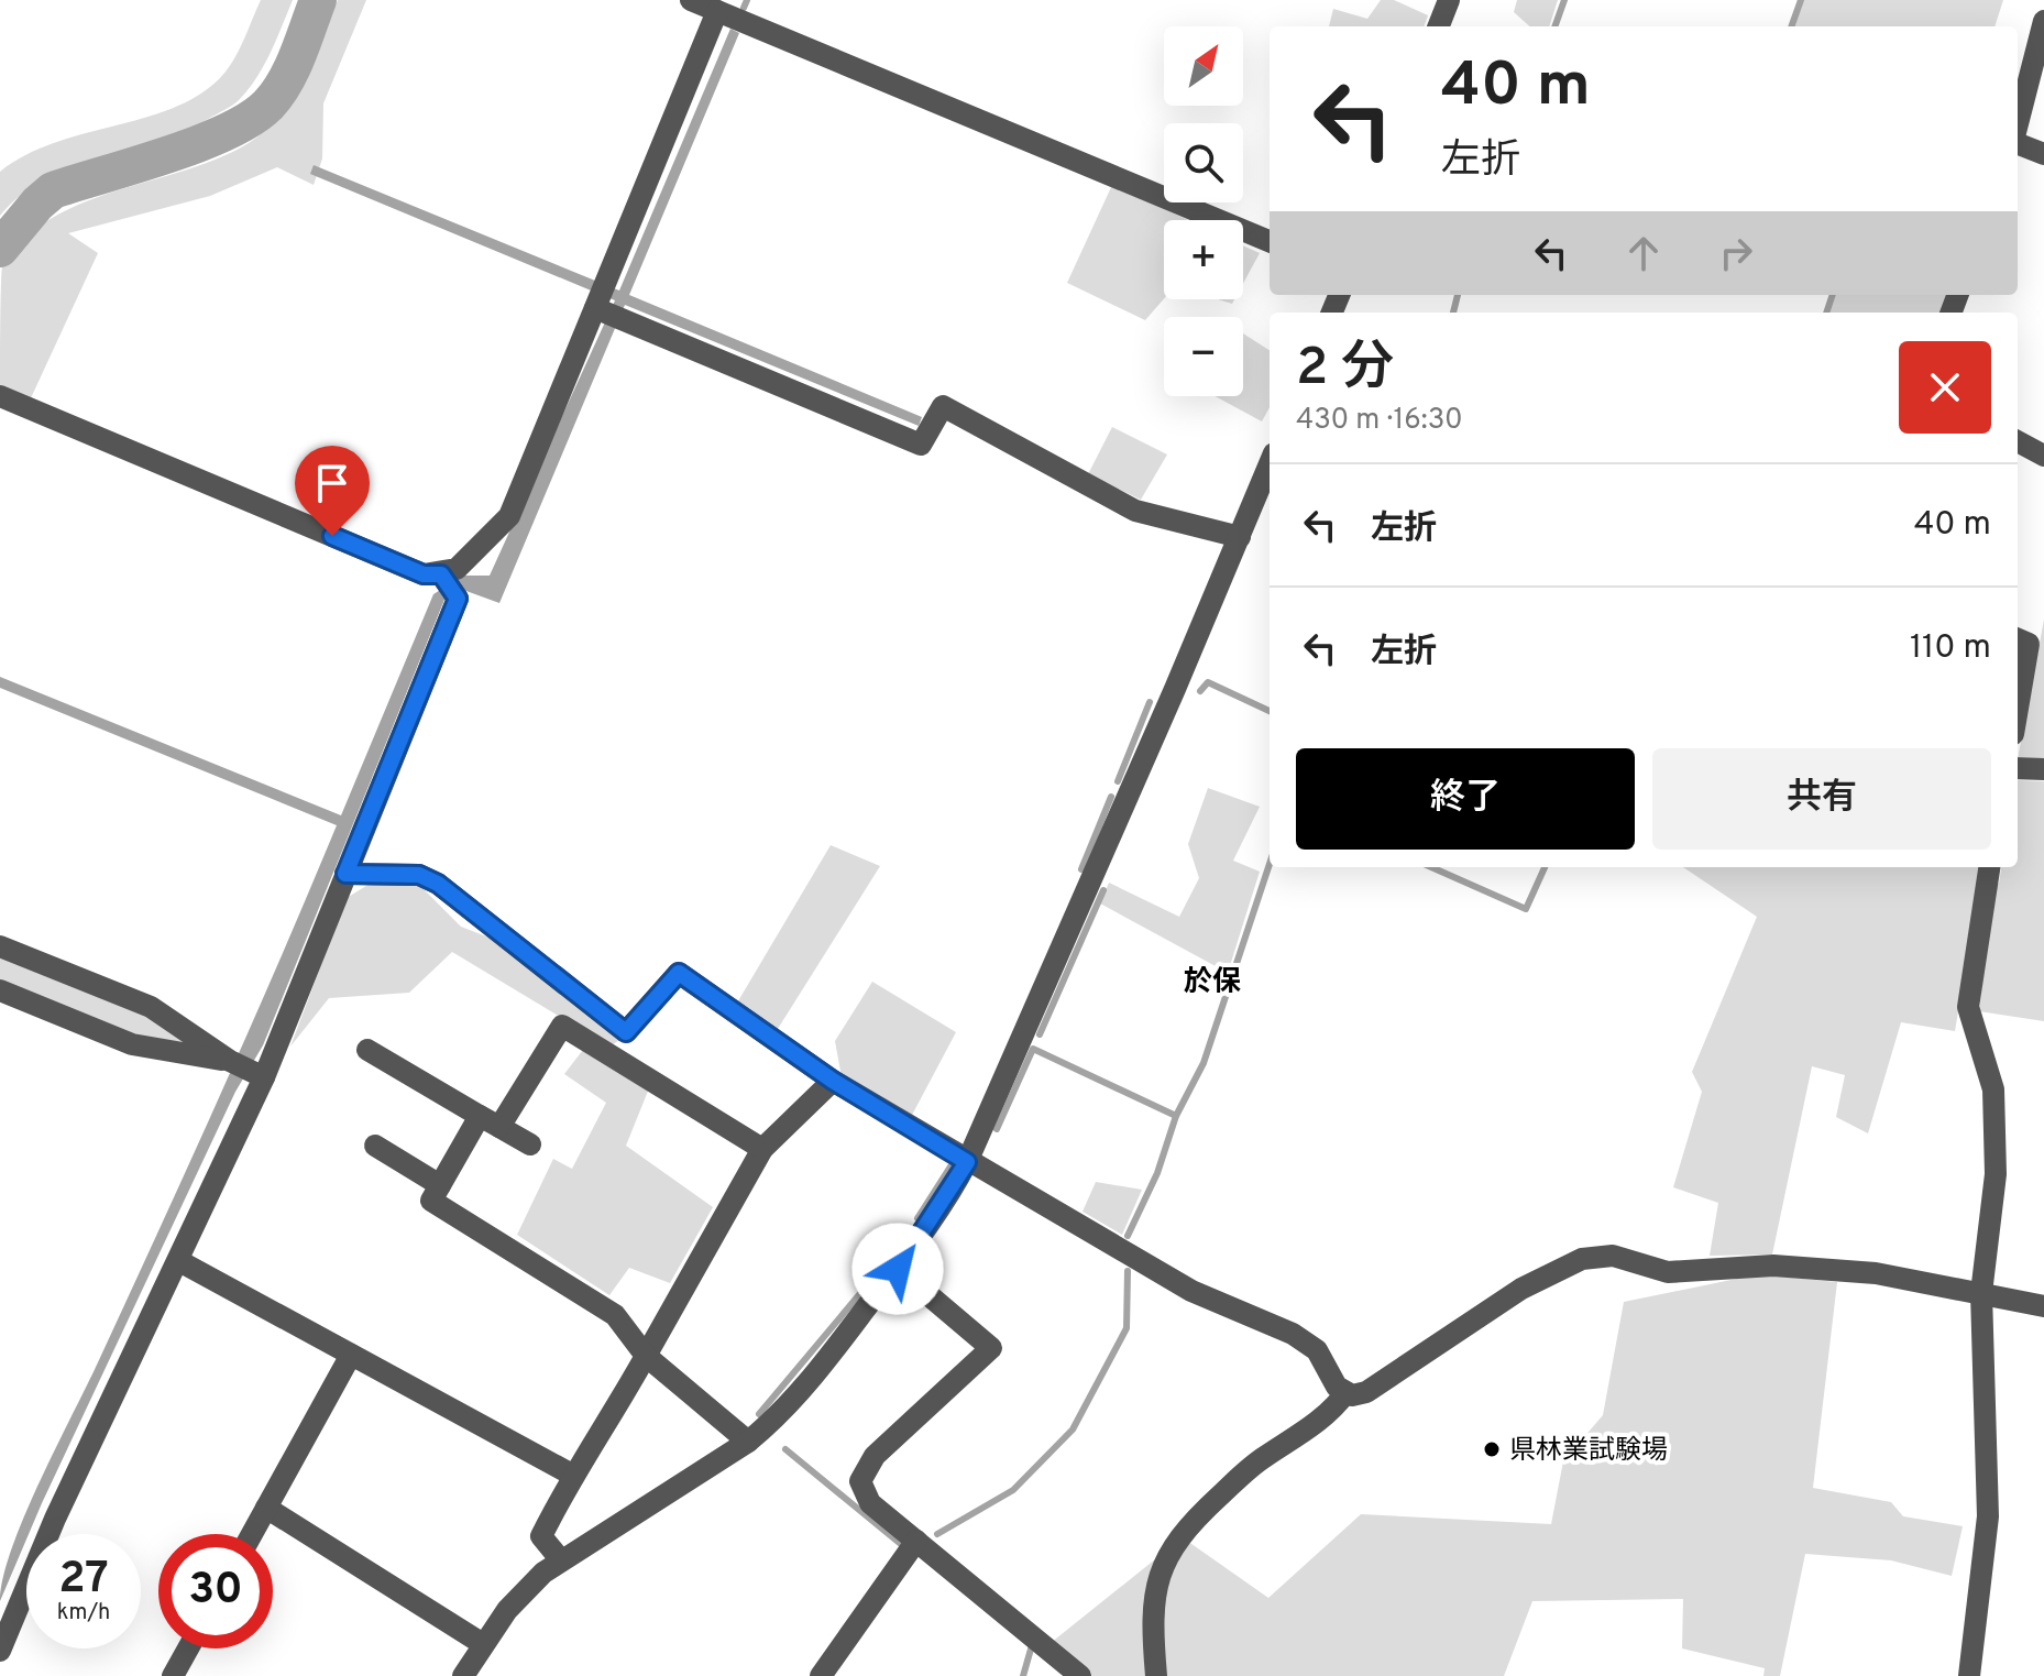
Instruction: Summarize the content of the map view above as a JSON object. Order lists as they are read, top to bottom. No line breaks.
{"districts":["於保"],"places":["県林業試験場"],"north":"top right","page":{"map_buttons":["+","−"],"turn":["40 m","左折"],"heading":["2 分","430 m · 16:30"],"list":[{"name":"左折","value":"40 m"},{"name":"左折","value":"110 m"}],"buttons":["終了","共有"],"speed":"27 km/h","limit":"30"}}
